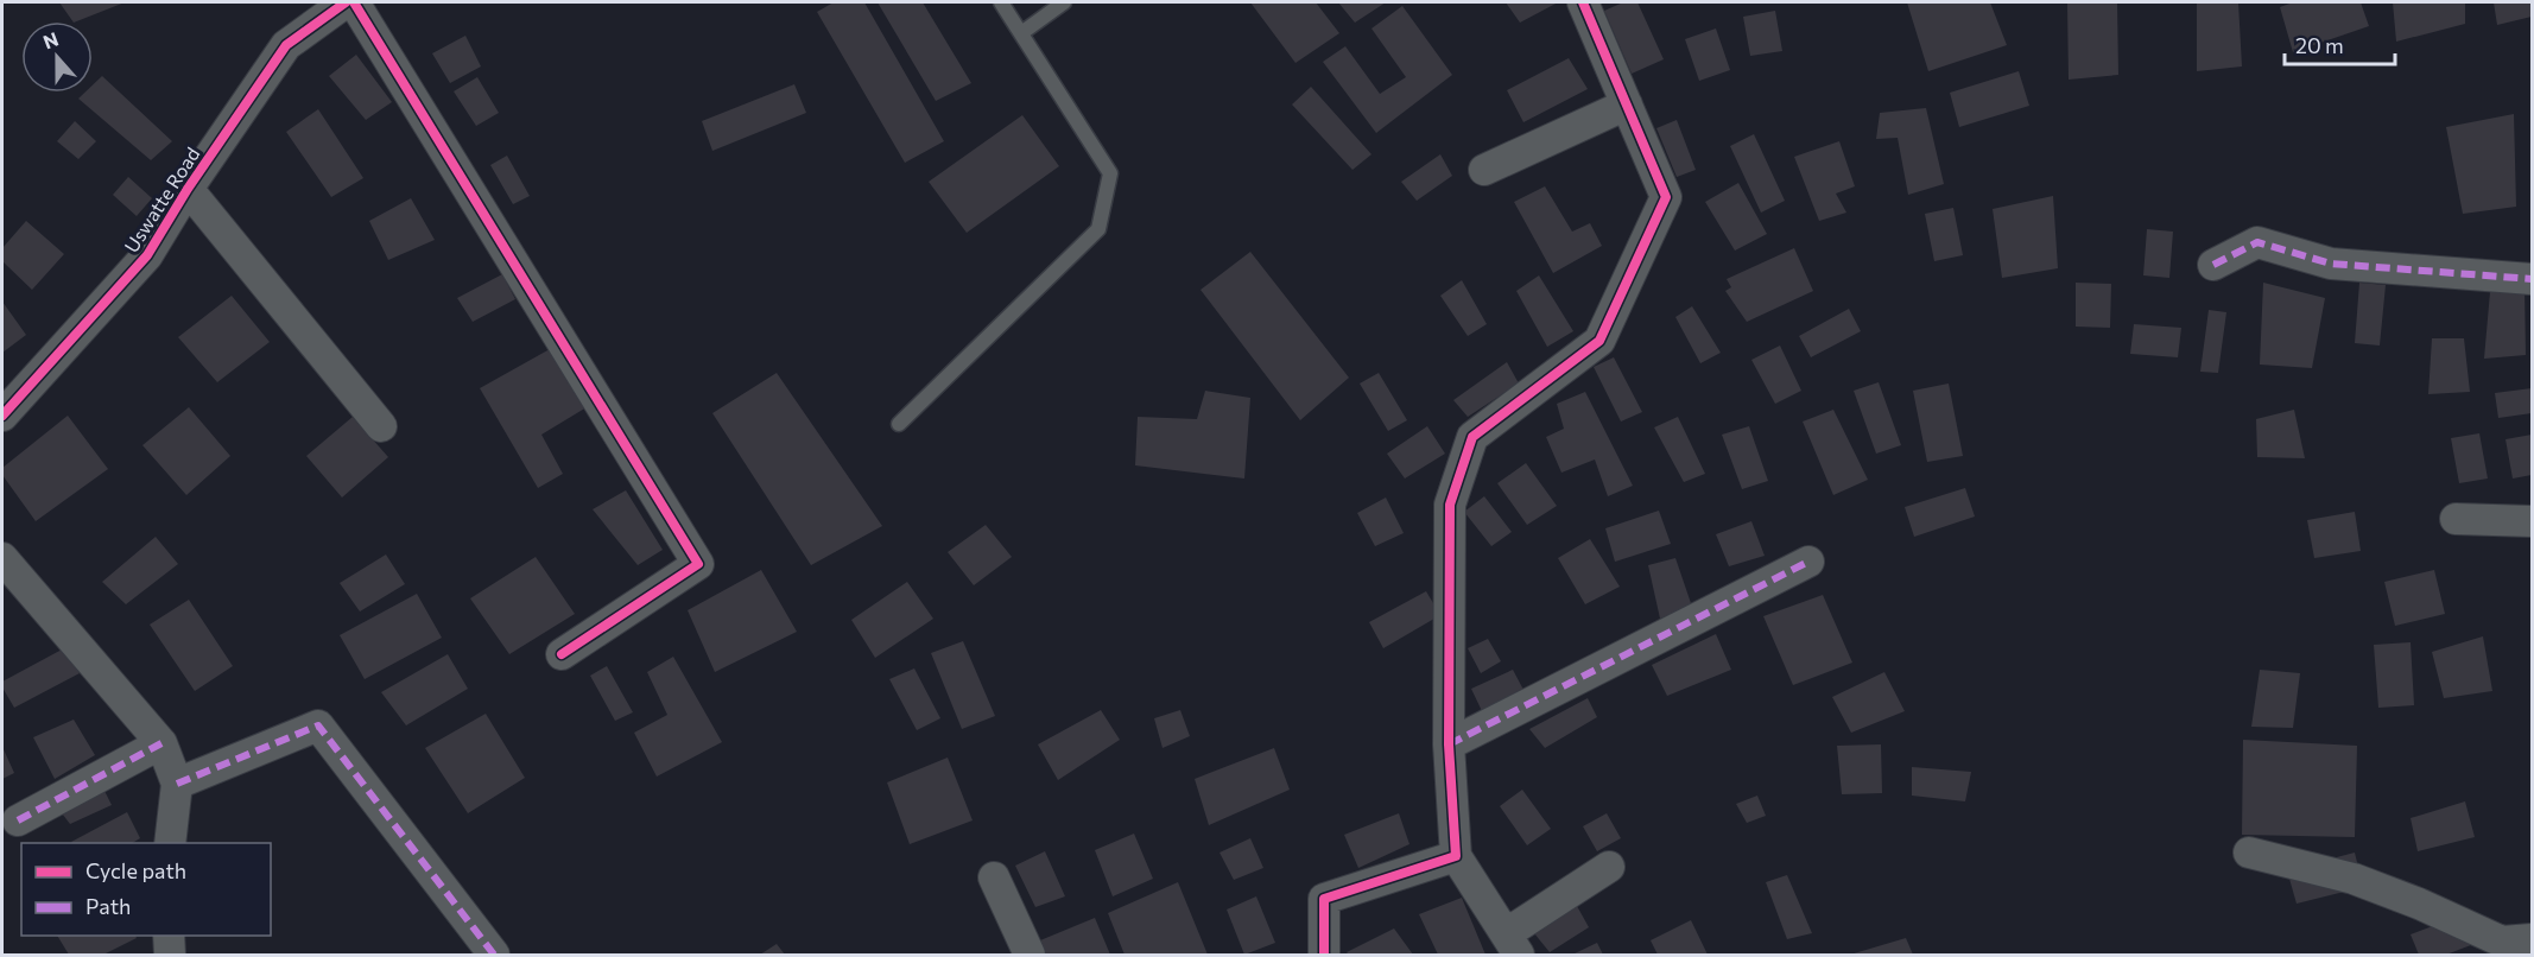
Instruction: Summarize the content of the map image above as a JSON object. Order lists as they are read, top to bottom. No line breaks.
{"streets":{"street":["Uswatte Road"]},"legend":["Cycle path","Path"],"scale_bar":"20 m","north":"top"}
